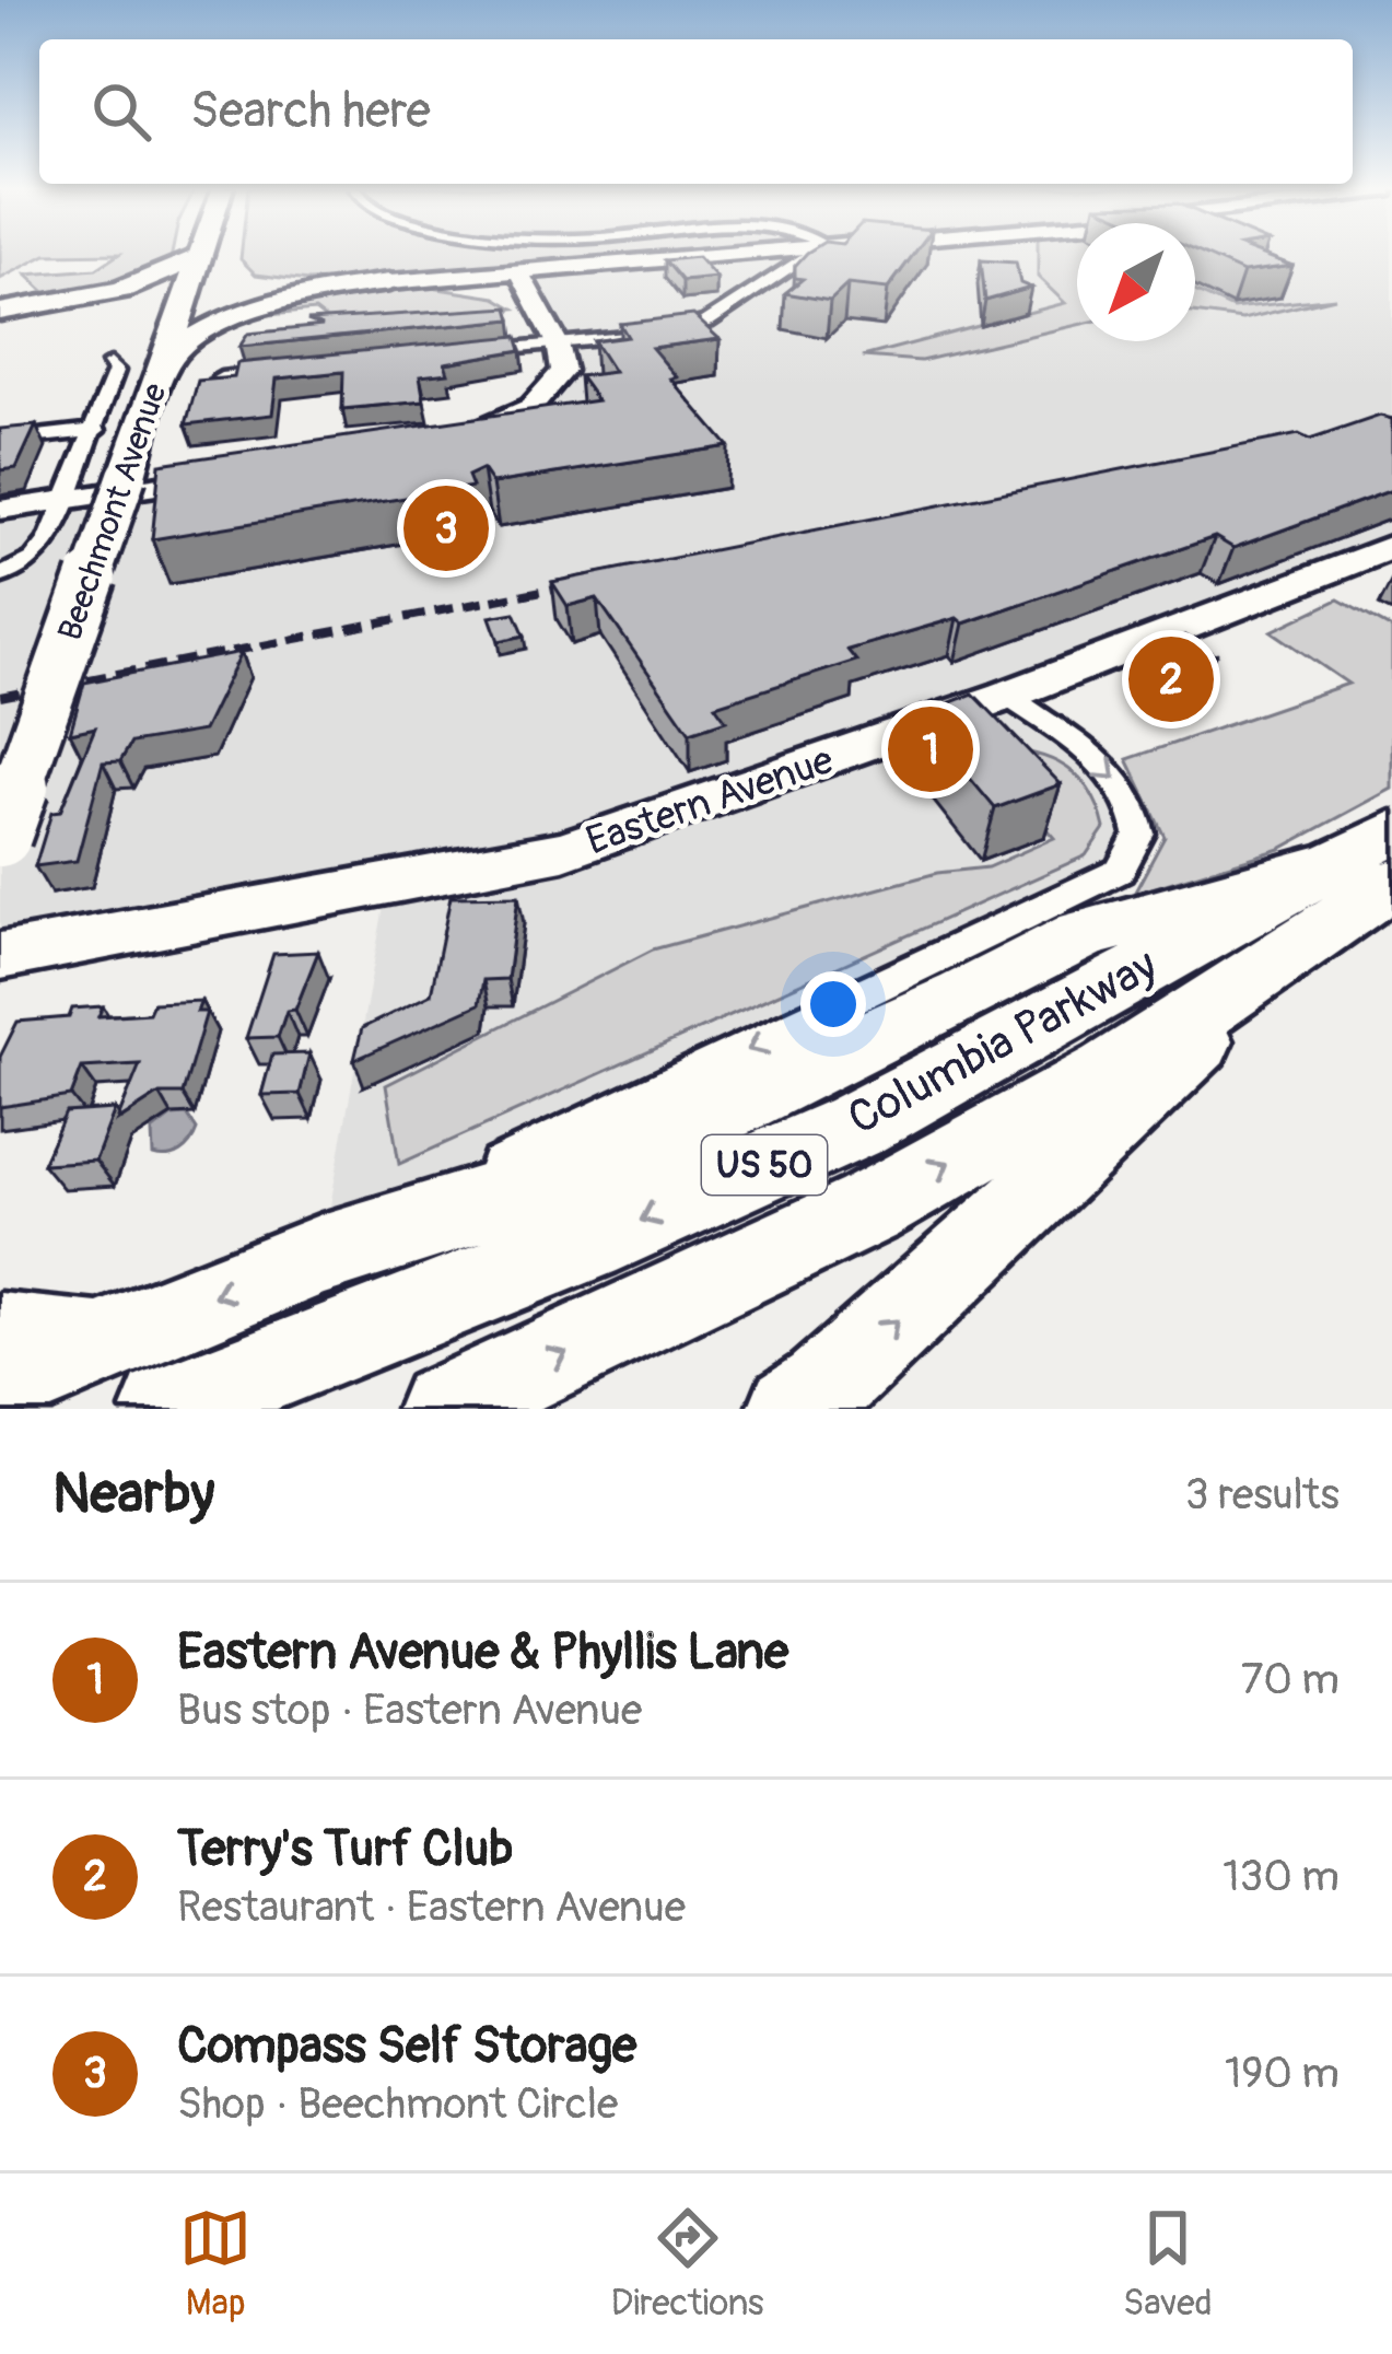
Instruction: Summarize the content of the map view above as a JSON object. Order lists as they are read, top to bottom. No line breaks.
{"streets":{"highway":["Beechmont Avenue","Columbia Parkway","US 50"],"main road":["Eastern Avenue"]},"north":"bottom left","page":{"search":"Search here","pins":["3","2","1"],"heading":["Nearby","3 results"],"list":[{"mark":"1","name":"Eastern Avenue & Phyllis Lane","note":"Bus stop · Eastern Avenue","value":"70 m"},{"mark":"2","name":"Terry's Turf Club","note":"Restaurant · Eastern Avenue","value":"130 m"},{"mark":"3","name":"Compass Self Storage","note":"Shop · Beechmont Circle","value":"190 m"}],"nav":["Map","Directions","Saved"]}}
